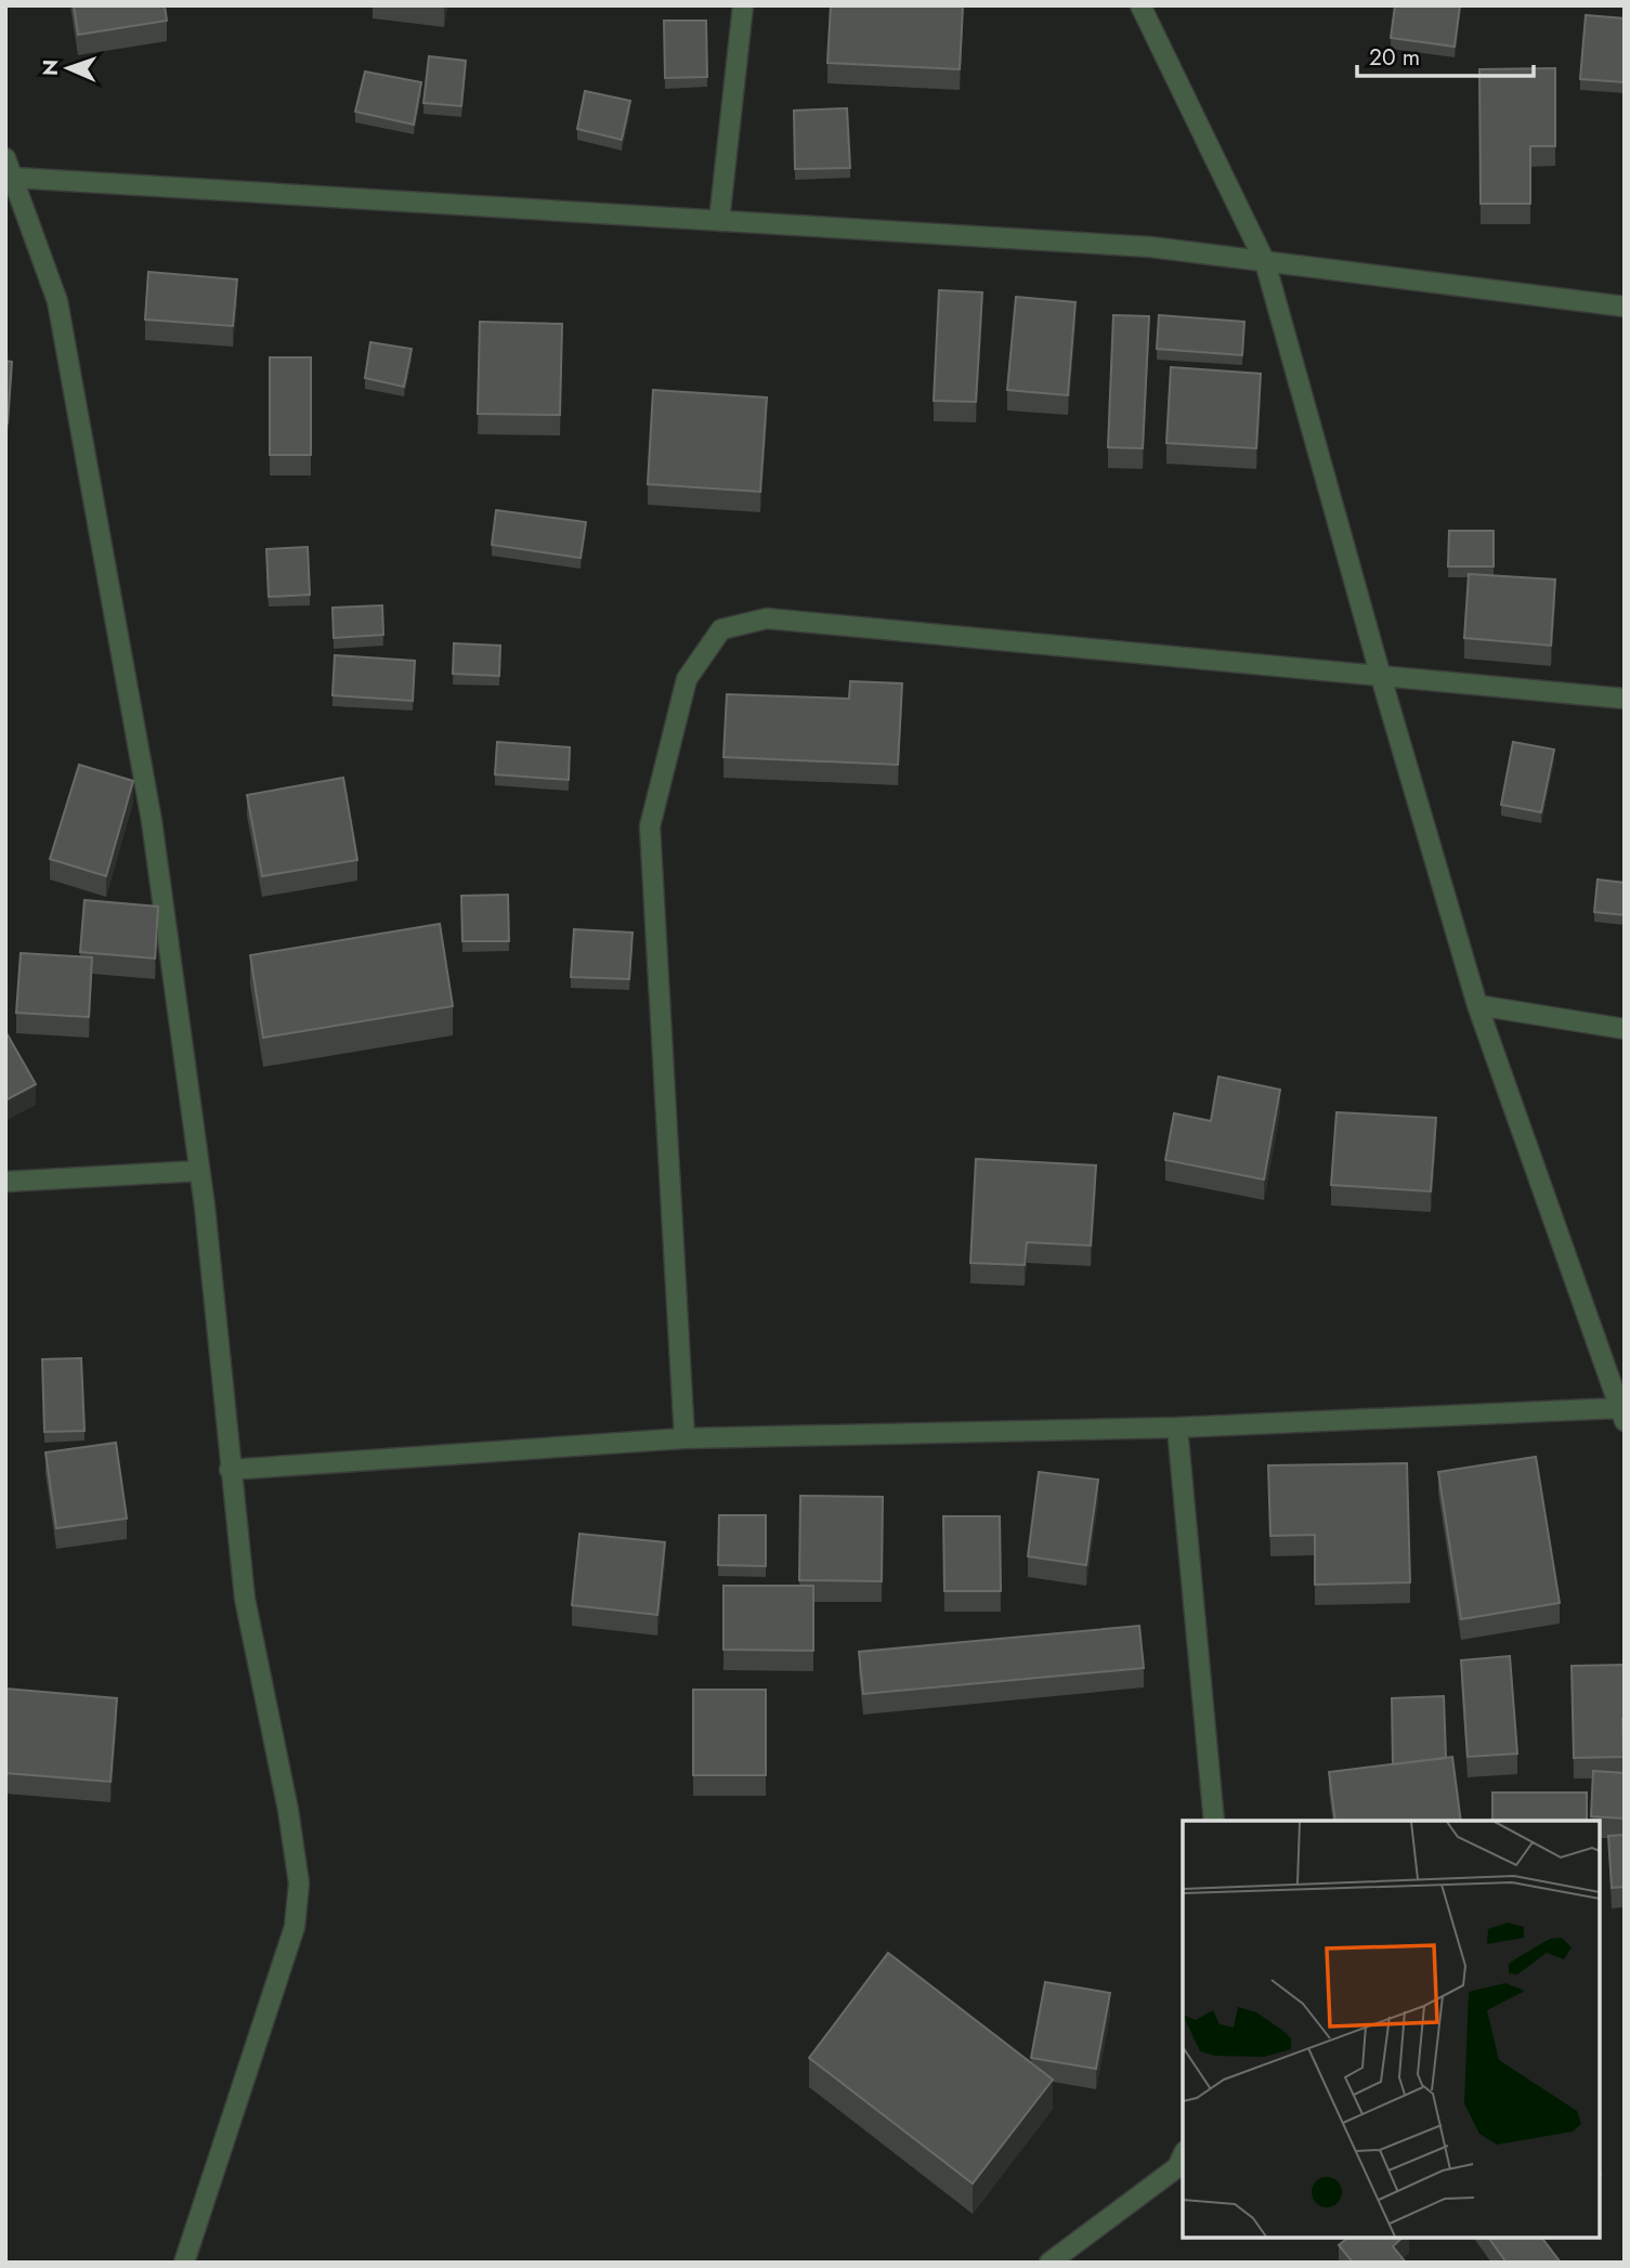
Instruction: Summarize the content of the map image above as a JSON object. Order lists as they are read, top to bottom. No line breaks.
{"scale_bar":"20 m","north":"left"}
